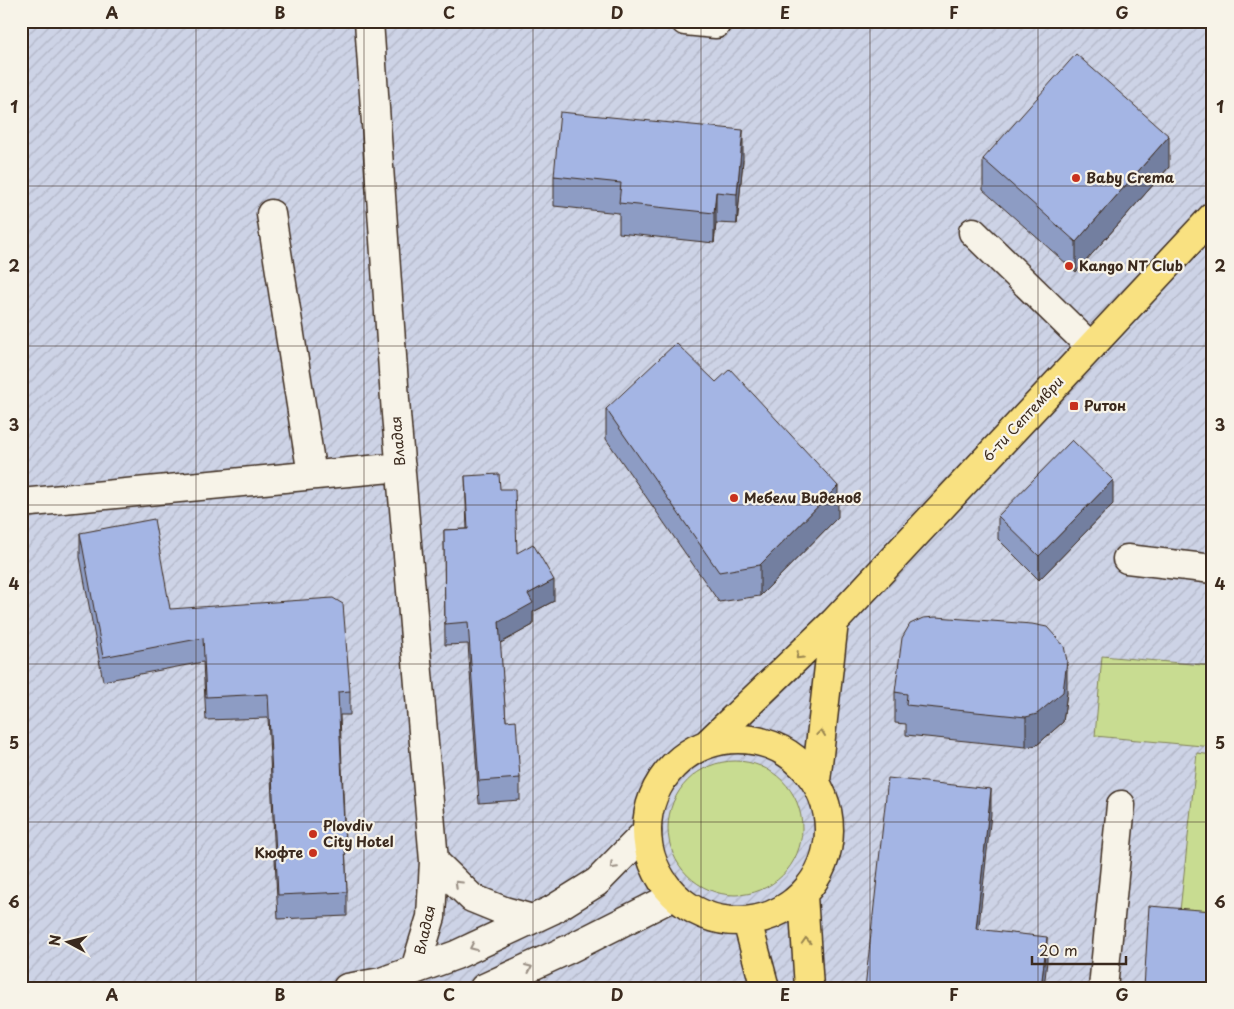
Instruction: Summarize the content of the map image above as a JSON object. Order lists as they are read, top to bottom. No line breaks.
{"streets":{"main road":["6-ти Септември"],"street":["Владая"]},"places":{"other":["Baby Crema","Kango NT Club","Мебели Виденов","Plovdiv City Hotel","Кюфте"],"transit":["Ритон"]},"scale_bar":"20 m","north":"left","grid":{"columns":["A","B","C","D","E","F","G"],"rows":["1","2","3","4","5","6"]}}
